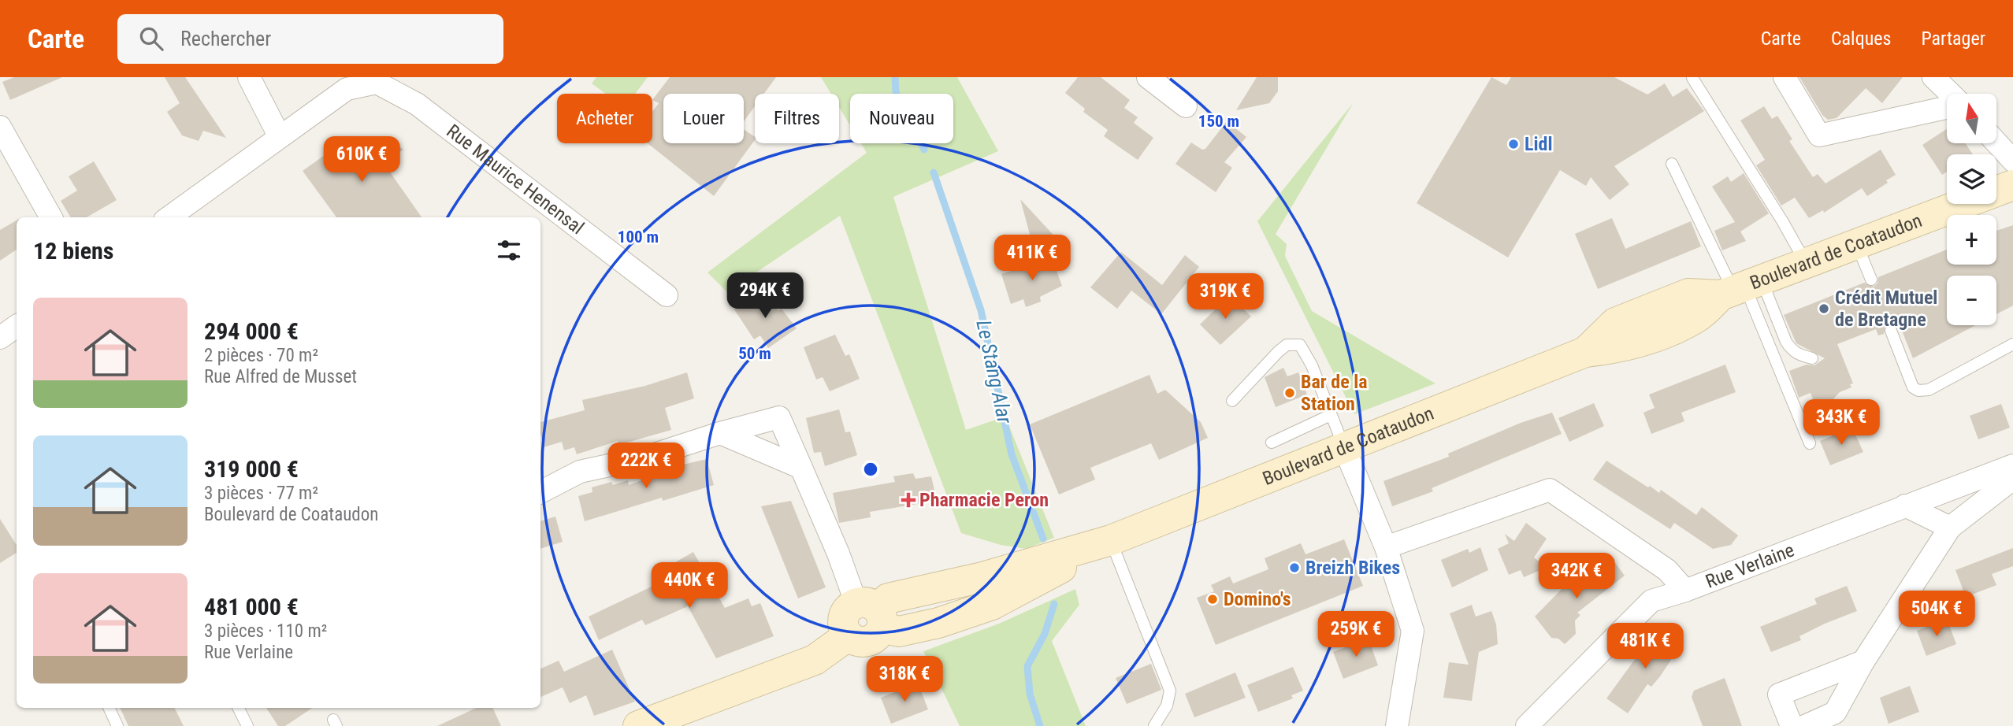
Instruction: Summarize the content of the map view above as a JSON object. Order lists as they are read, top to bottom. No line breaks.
{"streets":{"main road":["Boulevard de Coataudon"],"street":["Rue Maurice Henensal","Rue Verlaine"]},"water":["Le Stang Alar"],"places":{"other":["Lidl","Crédit Mutuel de Bretagne","Bar de la Station","Breizh Bikes","Domino's"],"health":["Pharmacie Peron"]},"north":"top","page":{"header":"Carte","search":"Rechercher","nav":["Carte","Calques","Partager"],"map_buttons":["+","−"],"chip":["Acheter","Louer","Filtres","Nouveau"],"price":["610K €","411K €","294K €","319K €","343K €","222K €","342K €","440K €","504K €","259K €","481K €","318K €"],"heading":"12 biens","list":[{"name":"294 000 €","note":"2 pièces · 70 m² · Rue Alfred de Musset"},{"name":"319 000 €","note":"3 pièces · 77 m² · Boulevard de Coataudon"},{"name":"481 000 €","note":"3 pièces · 110 m² · Rue Verlaine"}]},"rings":["150 m","100 m","50 m"]}
